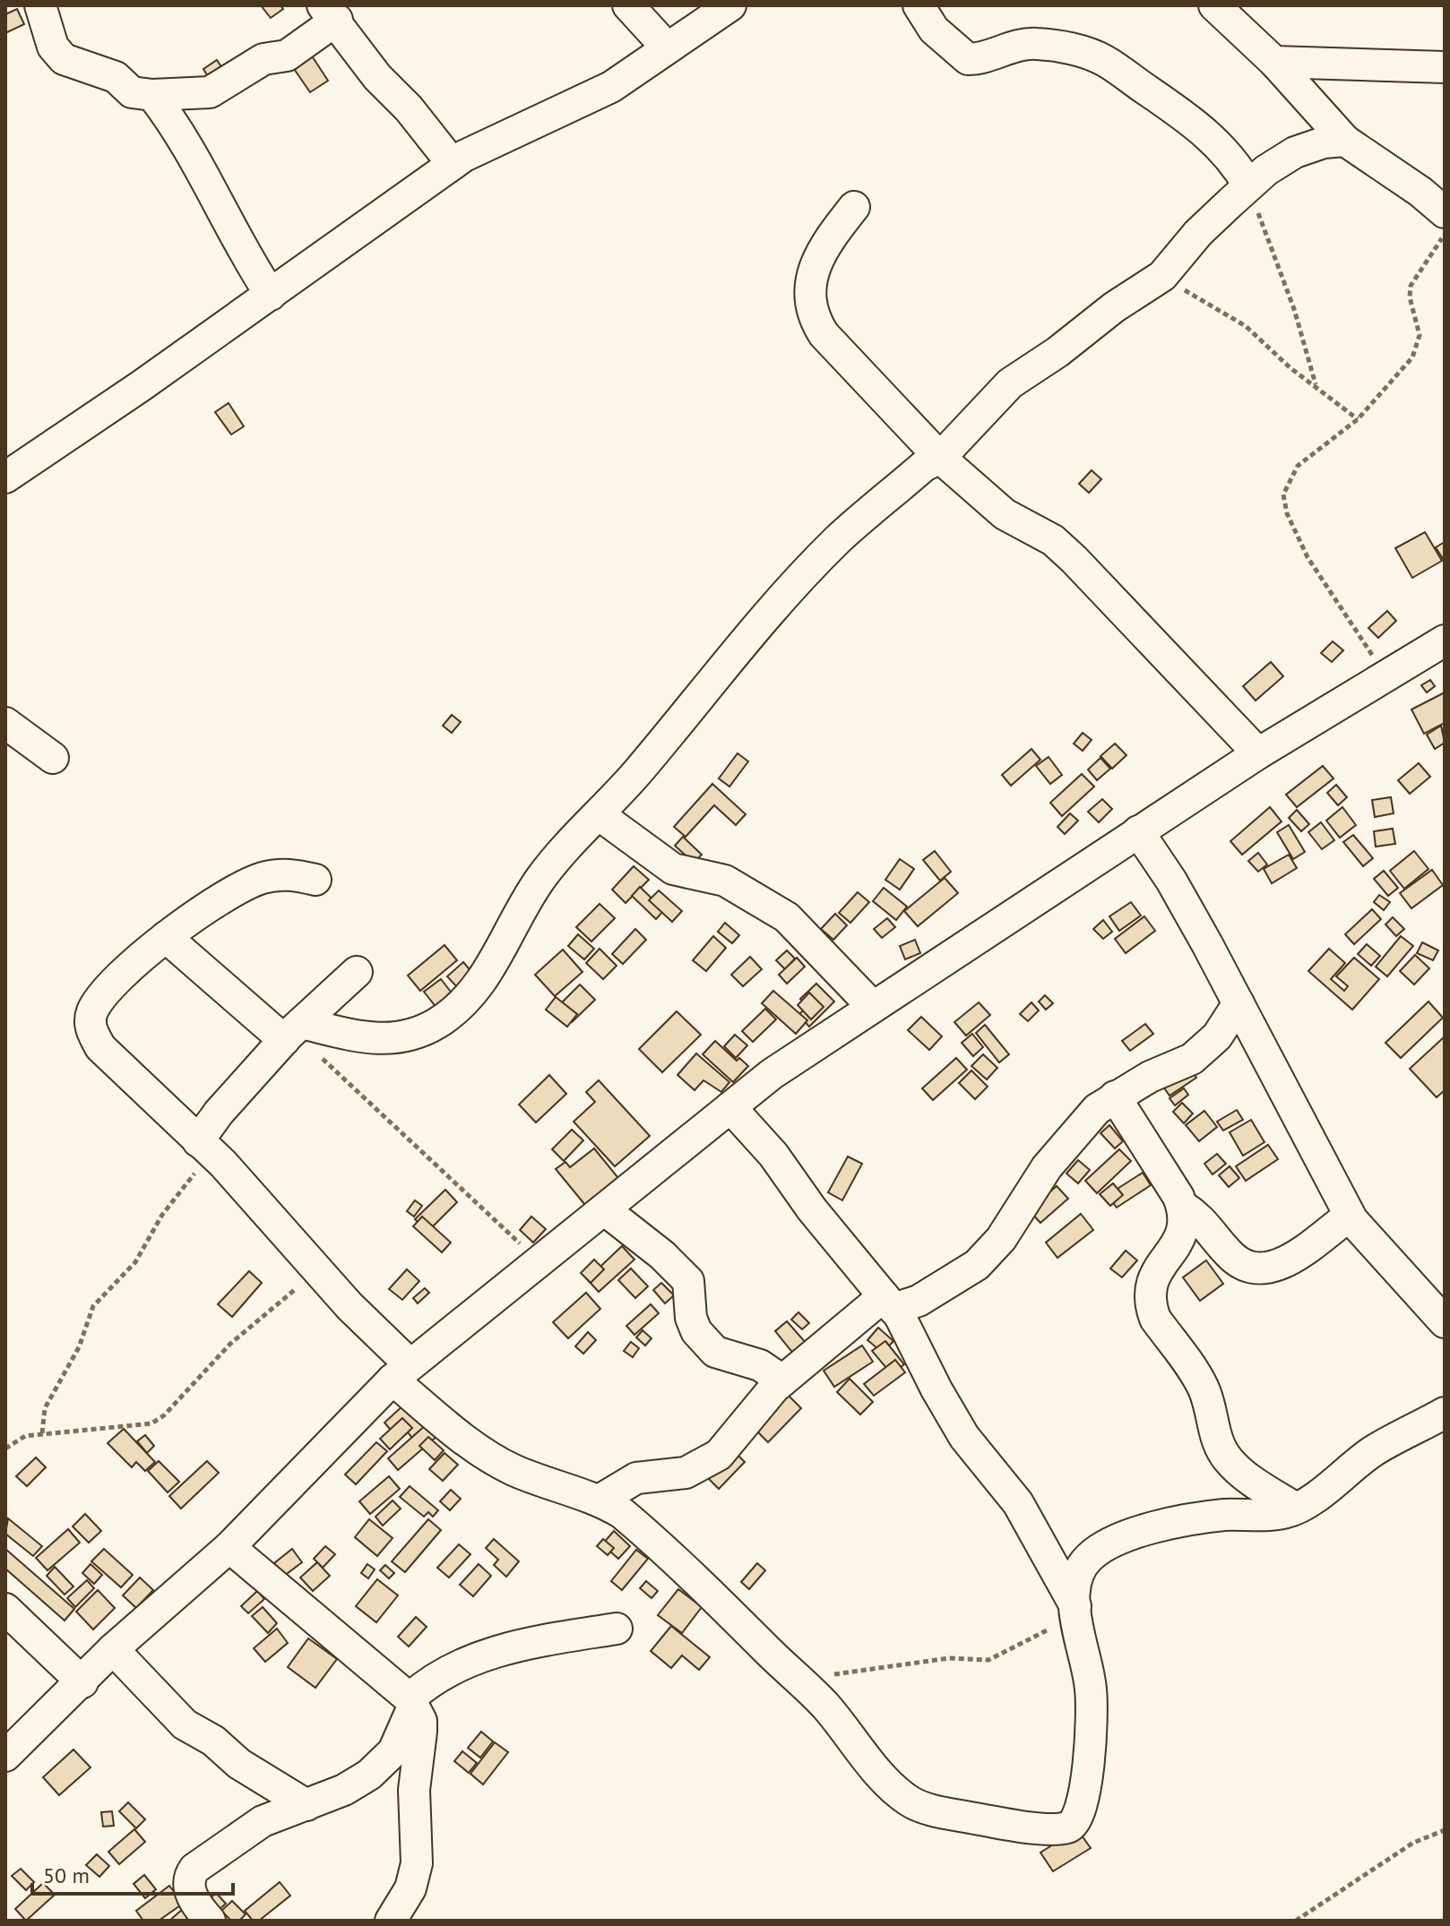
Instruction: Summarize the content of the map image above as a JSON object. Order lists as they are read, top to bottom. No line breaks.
{"scale_bar":"50 m"}
